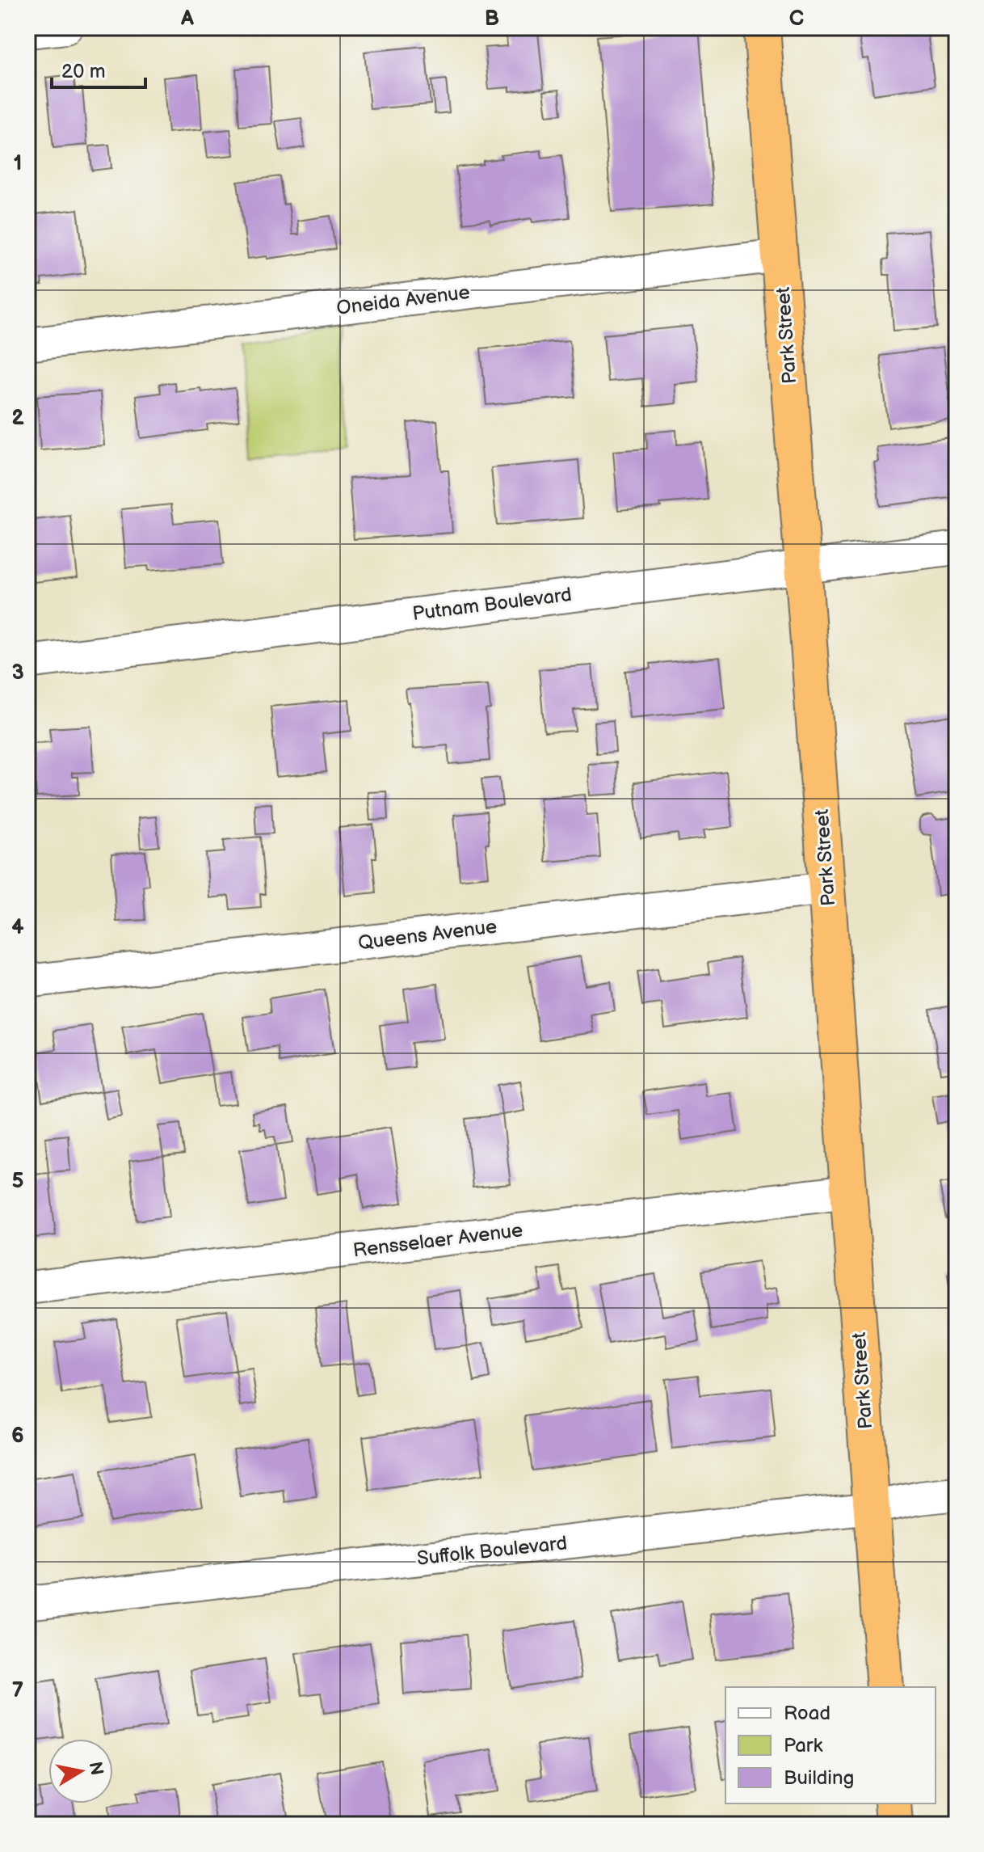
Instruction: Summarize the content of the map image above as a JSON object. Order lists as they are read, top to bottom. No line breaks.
{"streets":{"highway":["Park Street"],"street":["Oneida Avenue","Putnam Boulevard","Queens Avenue","Rensselaer Avenue","Suffolk Boulevard"]},"crossings":[["Oneida Avenue","Park Street"],["Park Street","Putnam Boulevard"],["Park Street","Queens Avenue"],["Park Street","Rensselaer Avenue"],["Park Street","Suffolk Boulevard"]],"legend":["Road","Park","Building"],"scale_bar":"20 m","north":"right","grid":{"columns":["A","B","C"],"rows":["1","2","3","4","5","6","7"]}}
